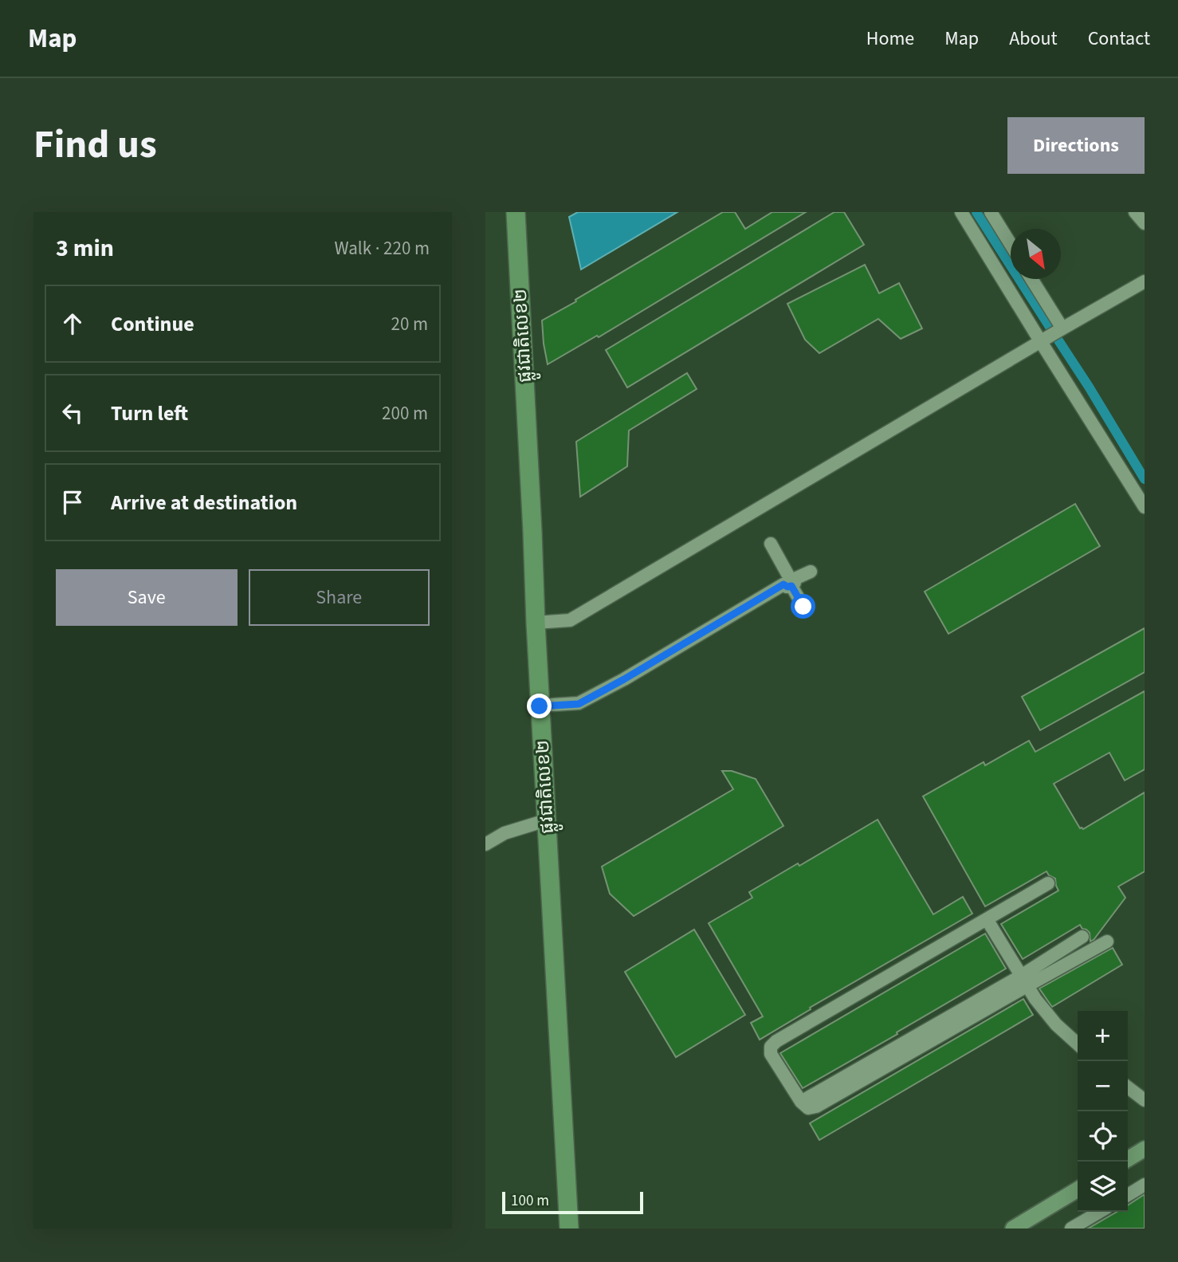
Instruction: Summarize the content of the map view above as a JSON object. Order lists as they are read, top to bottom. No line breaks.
{"streets":{"highway":["ផ្លូវជាតិលេខ២"]},"scale_bar":"100 m","north":"bottom right","page":{"header":"Map","nav":["Home","Map","About","Contact"],"title":"Find us","buttons":["Directions",["Save","Share"]],"heading":["3 min","Walk · 220 m"],"list":[["Continue","20 m"],["Turn left","200 m"],"Arrive at destination"],"map_buttons":["+","−"],"scale":"100 m"}}
